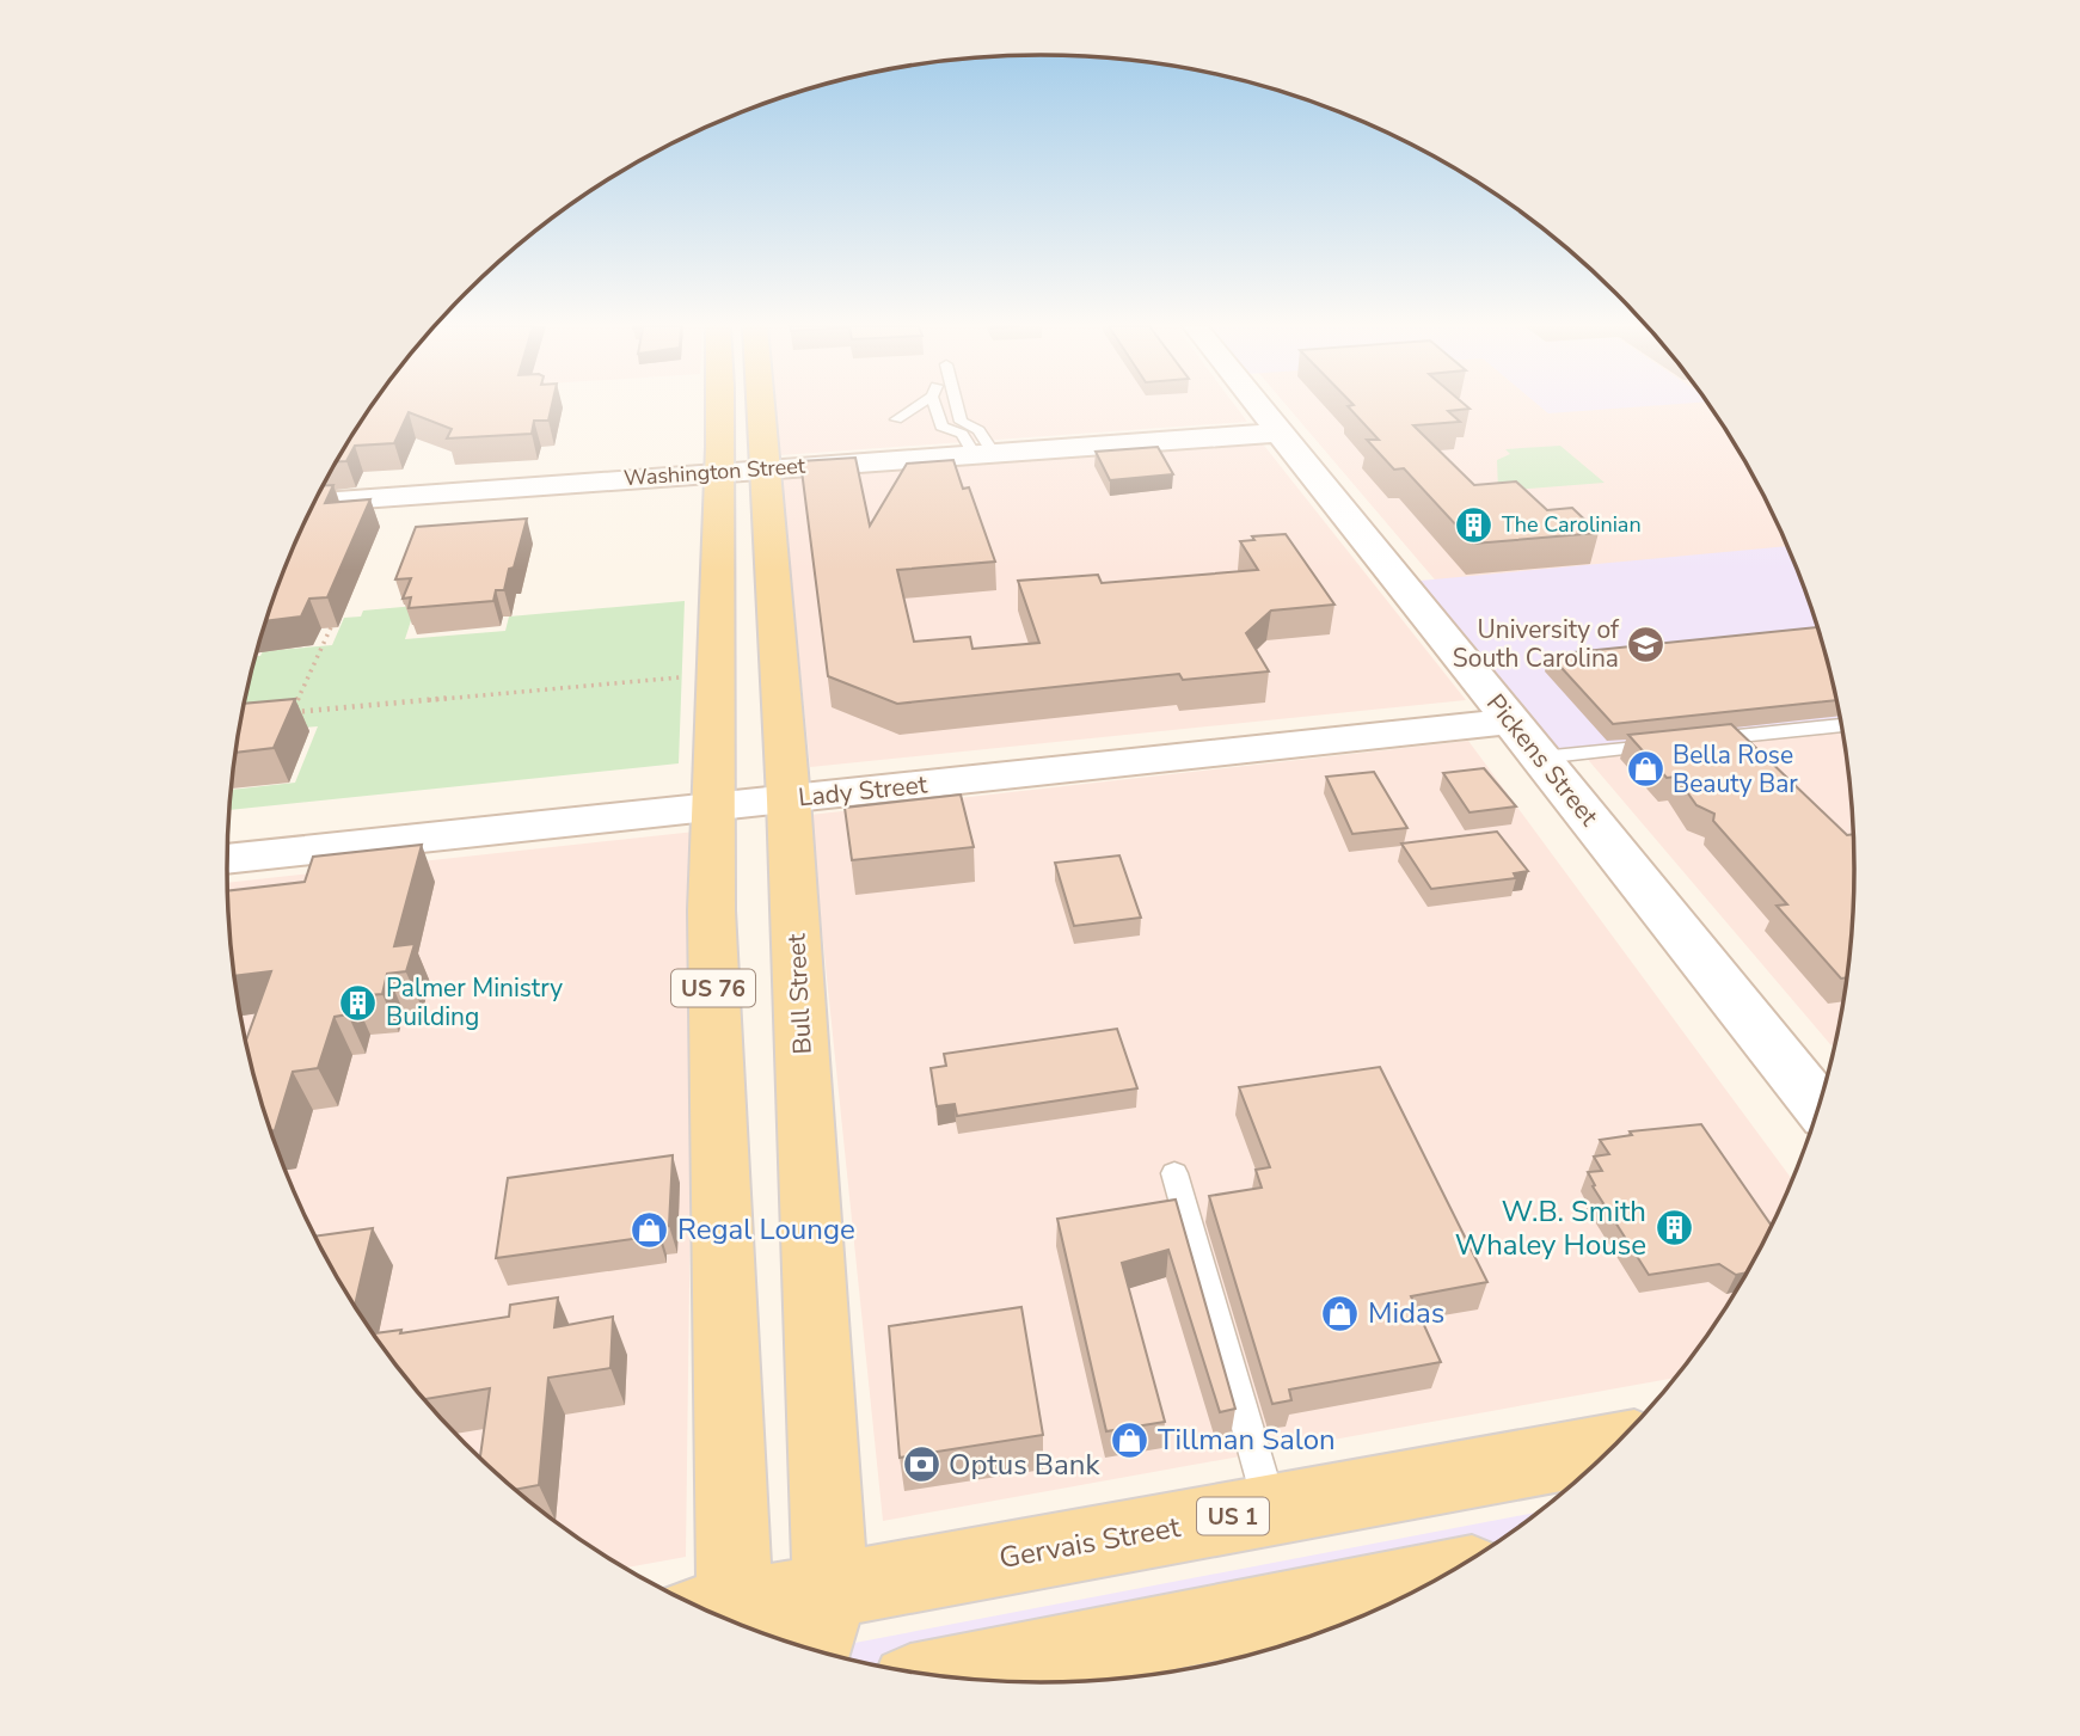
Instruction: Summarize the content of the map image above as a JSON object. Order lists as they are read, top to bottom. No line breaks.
{"streets":{"main road":["US 76","Bull Street","US 1","Gervais Street"],"street":["Washington Street","Pickens Street","Lady Street"]},"crossings":[["Washington Street","Pickens Street"],["Washington Street","Bull Street"],["Pickens Street","Lady Street"],["Lady Street","Bull Street"],["Bull Street","Gervais Street"]],"places":{"building":["The Carolinian","Palmer Ministry Building","W.B. Smith Whaley House"],"school or university":["University of South Carolina"],"shop":["Bella Rose Beauty Bar","Regal Lounge","Midas","Tillman Salon"],"bank":["Optus Bank"]}}
